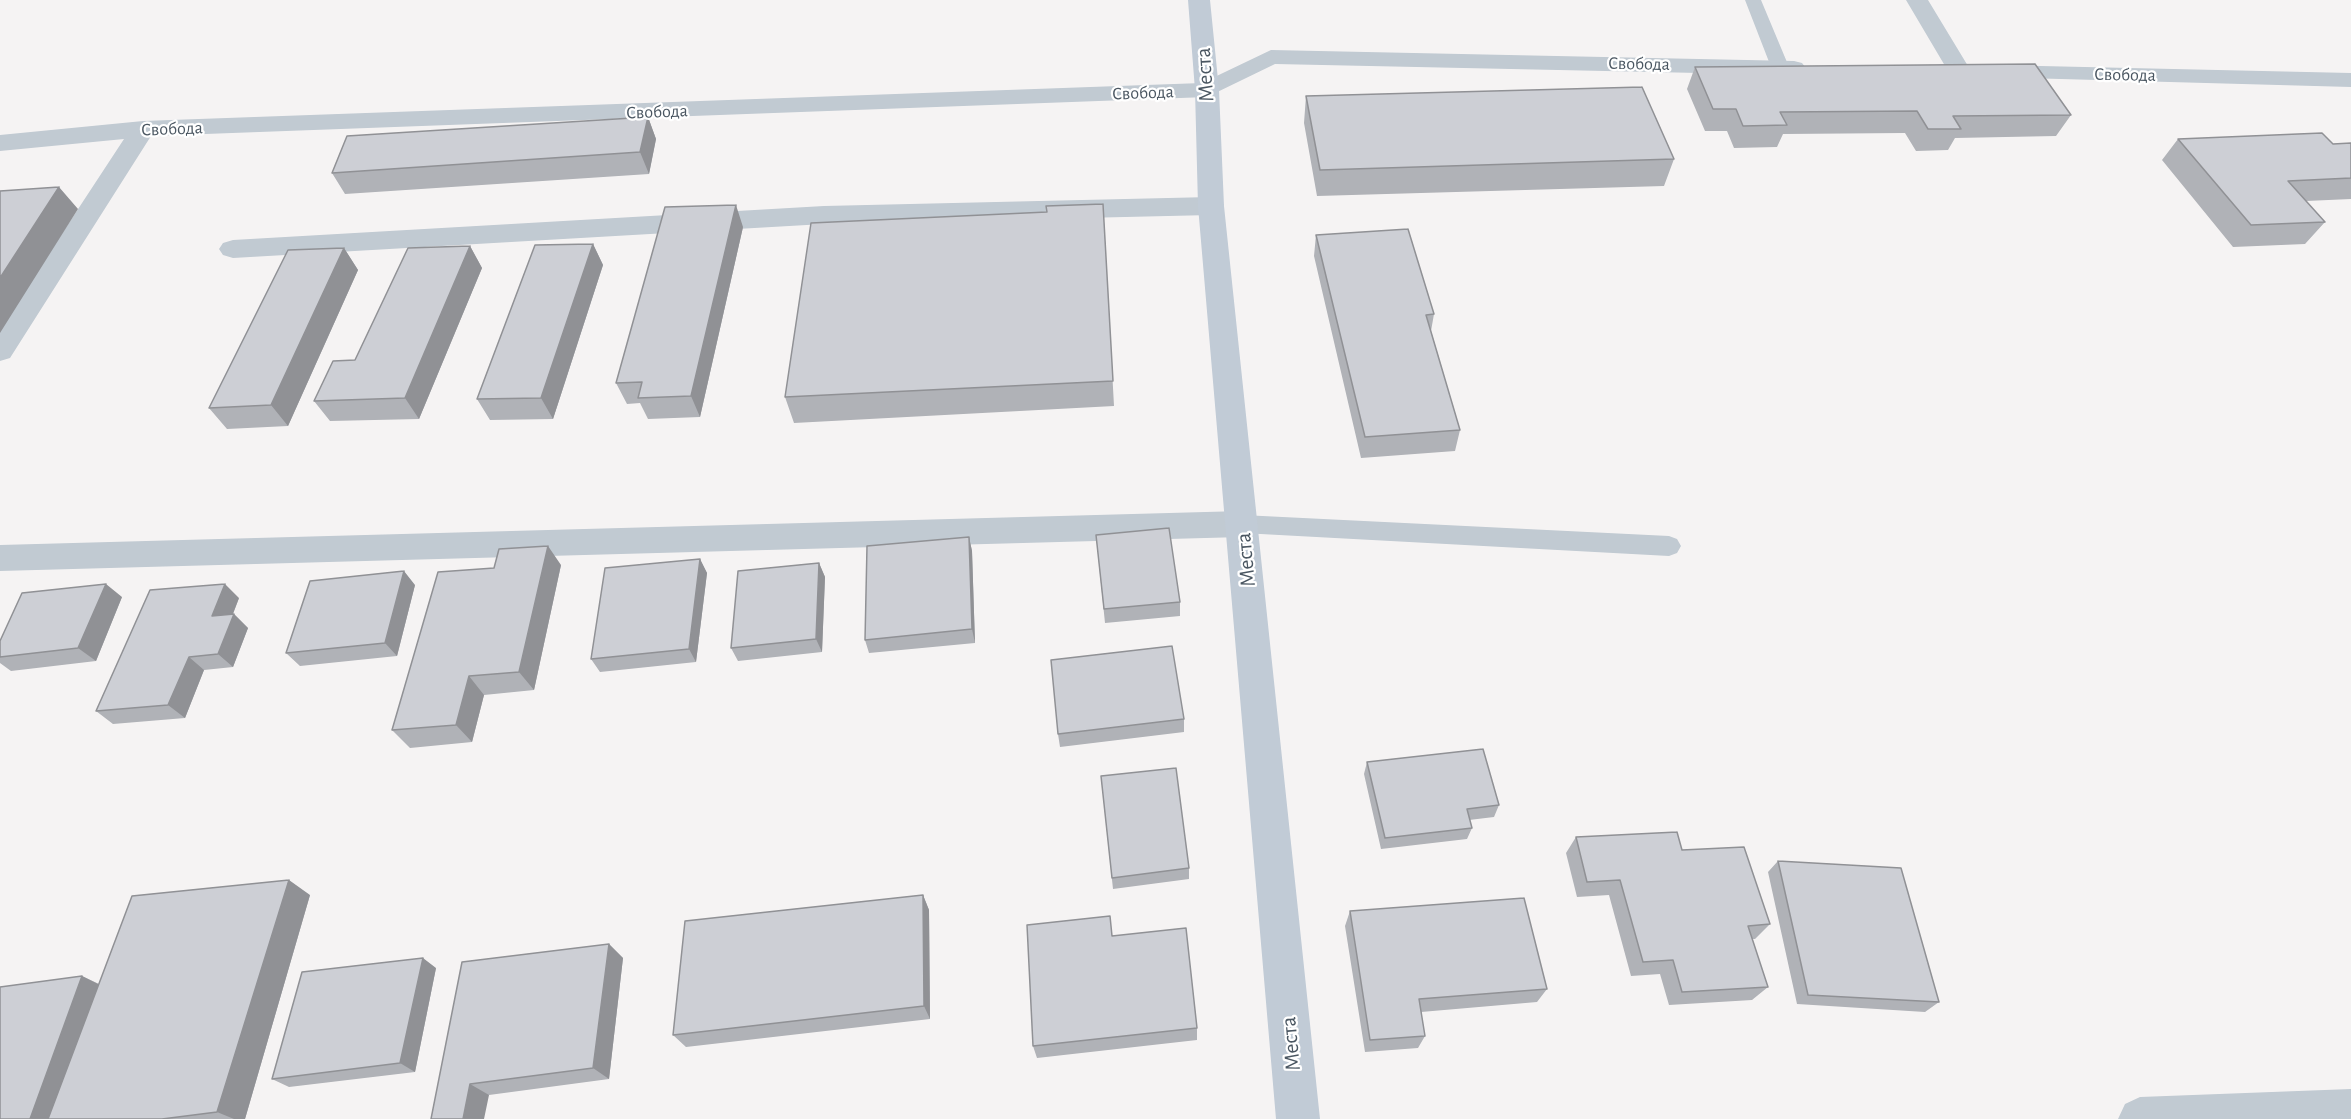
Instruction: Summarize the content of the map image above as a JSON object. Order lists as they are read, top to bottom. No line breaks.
{"streets":{"street":["Свобода","Места"]},"crossings":[["Свобода","Места"]]}
